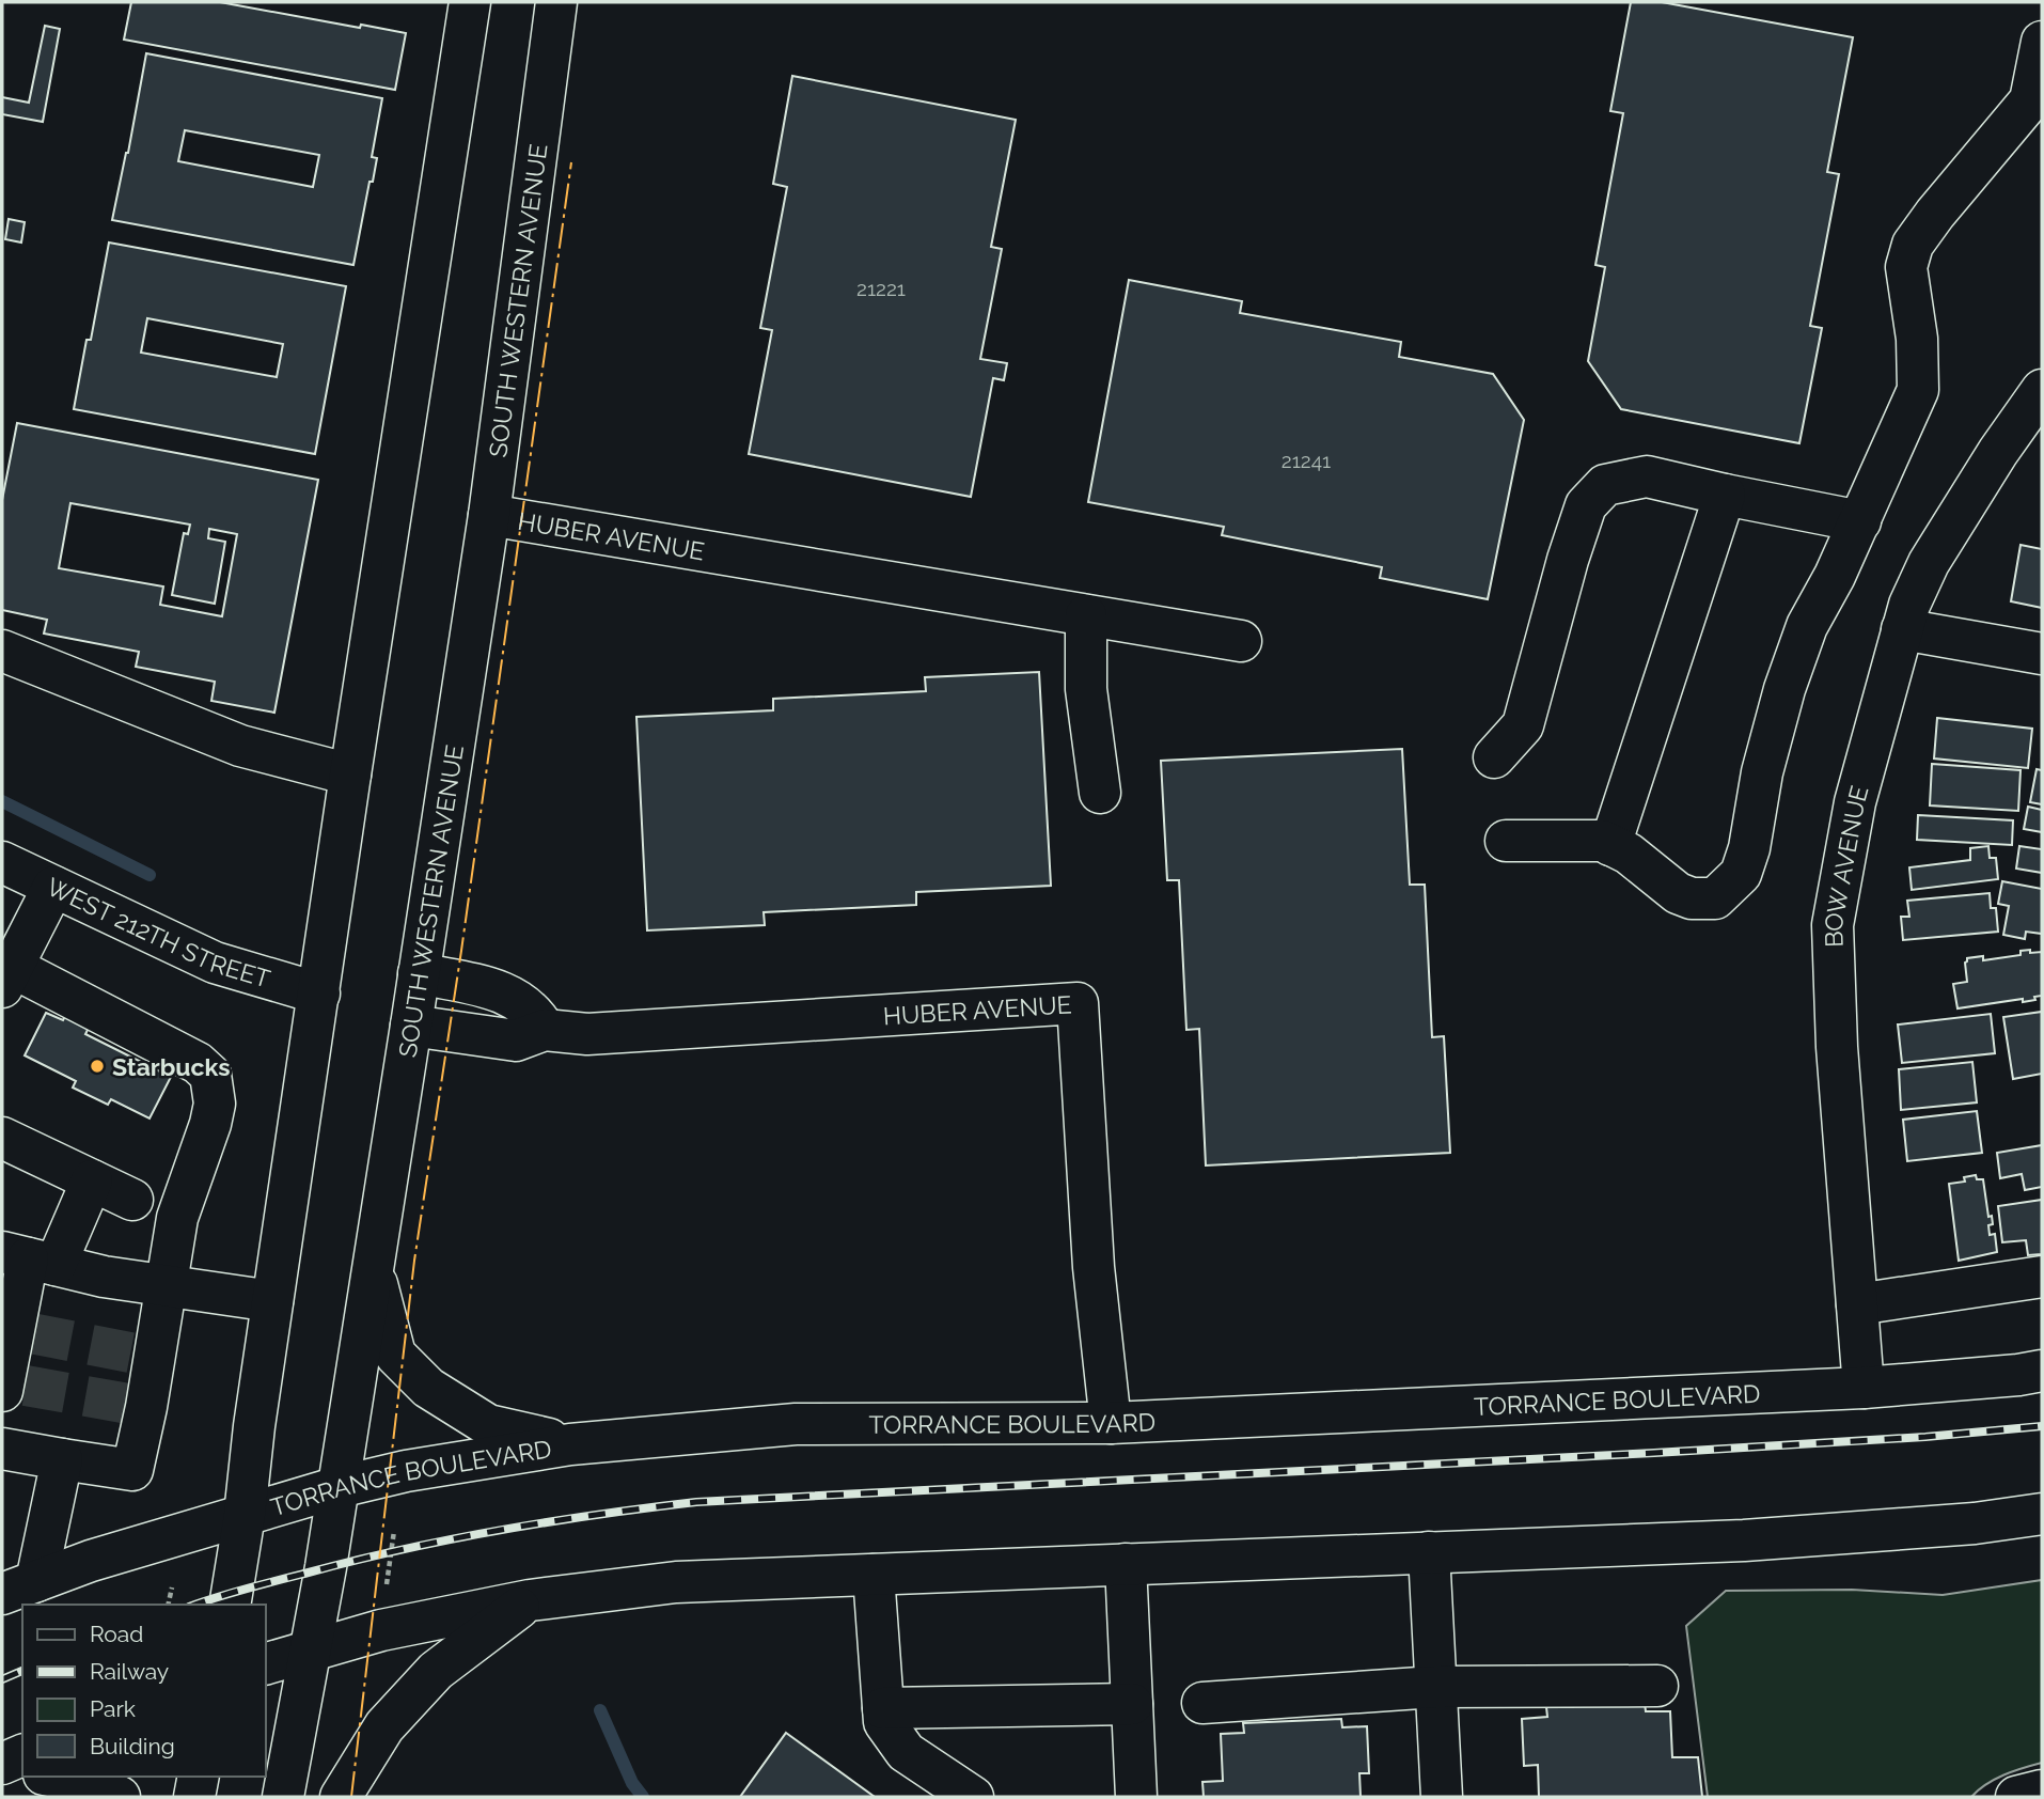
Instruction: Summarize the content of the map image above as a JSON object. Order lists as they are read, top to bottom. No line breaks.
{"streets":{"main road":["SOUTH WESTERN AVENUE","HUBER AVENUE","BOW AVENUE","WEST 212TH STREET","TORRANCE BOULEVARD"]},"crossings":[["SOUTH WESTERN AVENUE","HUBER AVENUE"],["SOUTH WESTERN AVENUE","TORRANCE BOULEVARD"],["HUBER AVENUE","TORRANCE BOULEVARD"],["BOW AVENUE","TORRANCE BOULEVARD"]],"places":["Starbucks"],"house_numbers":["21221","21241"],"legend":["Road","Railway","Park","Building"]}
